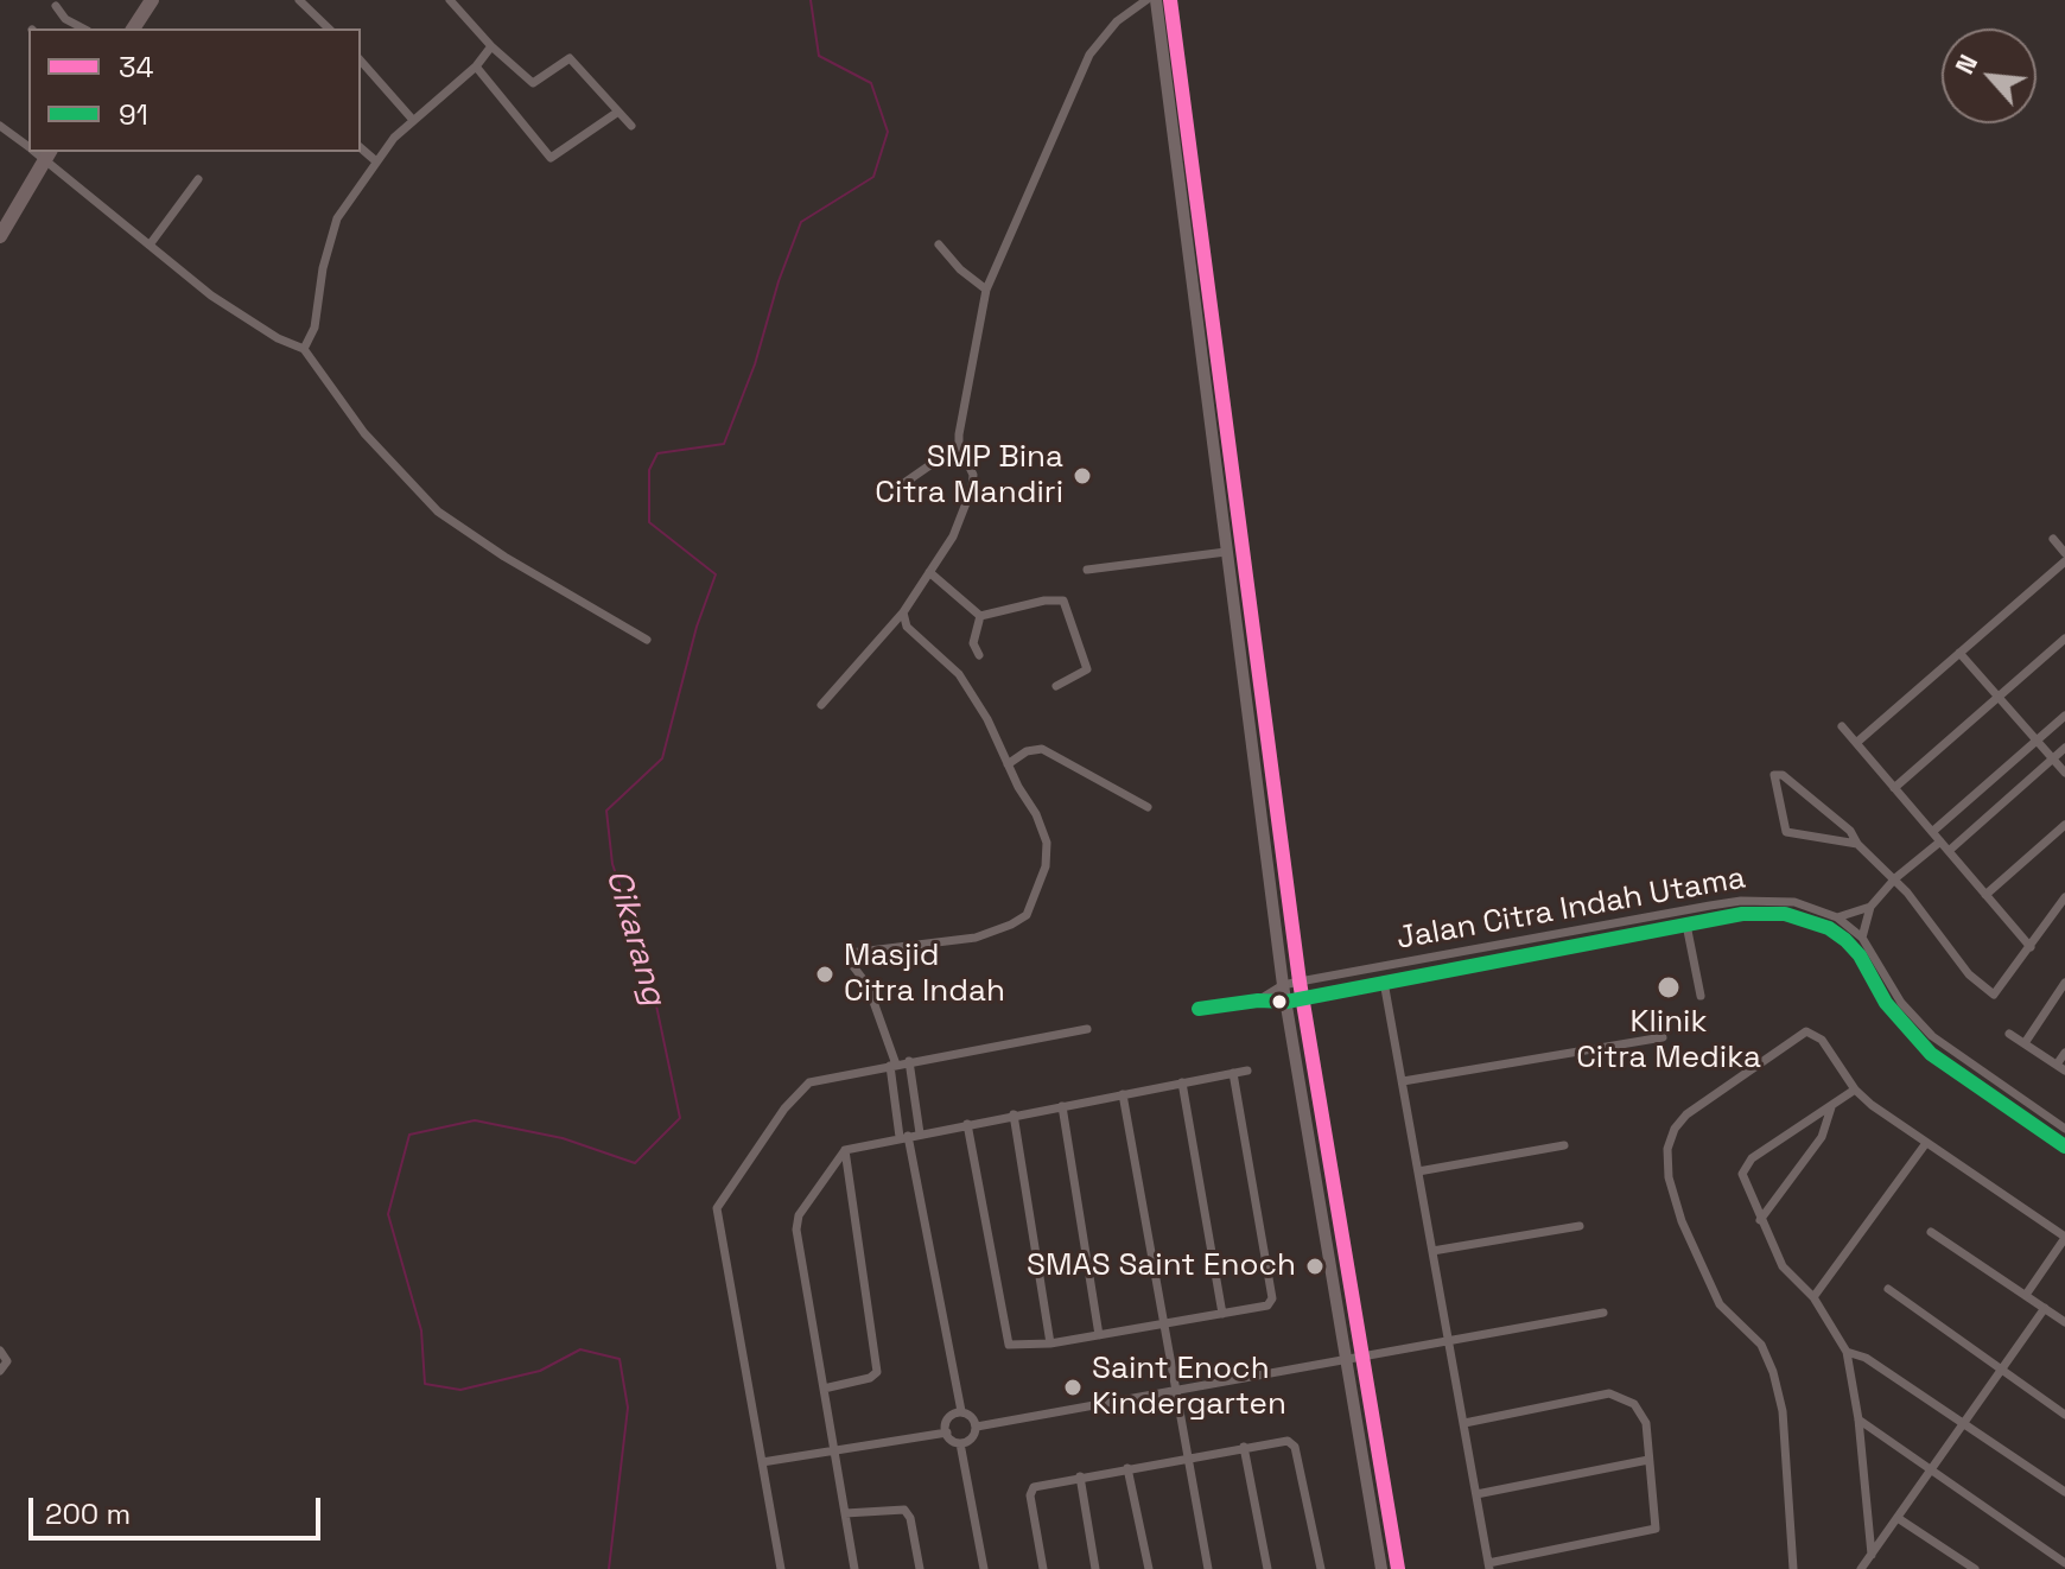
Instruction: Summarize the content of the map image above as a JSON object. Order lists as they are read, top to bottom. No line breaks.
{"streets":{"street":["Jalan Citra Indah Utama"]},"water":["Cikarang"],"places":["SMP Bina Citra Mandiri","Masjid Citra Indah","Klinik Citra Medika","SMAS Saint Enoch","Saint Enoch Kindergarten"],"lines":["transit line 34","transit line 91"],"legend":["34","91"],"scale_bar":"200 m","north":"top left"}
